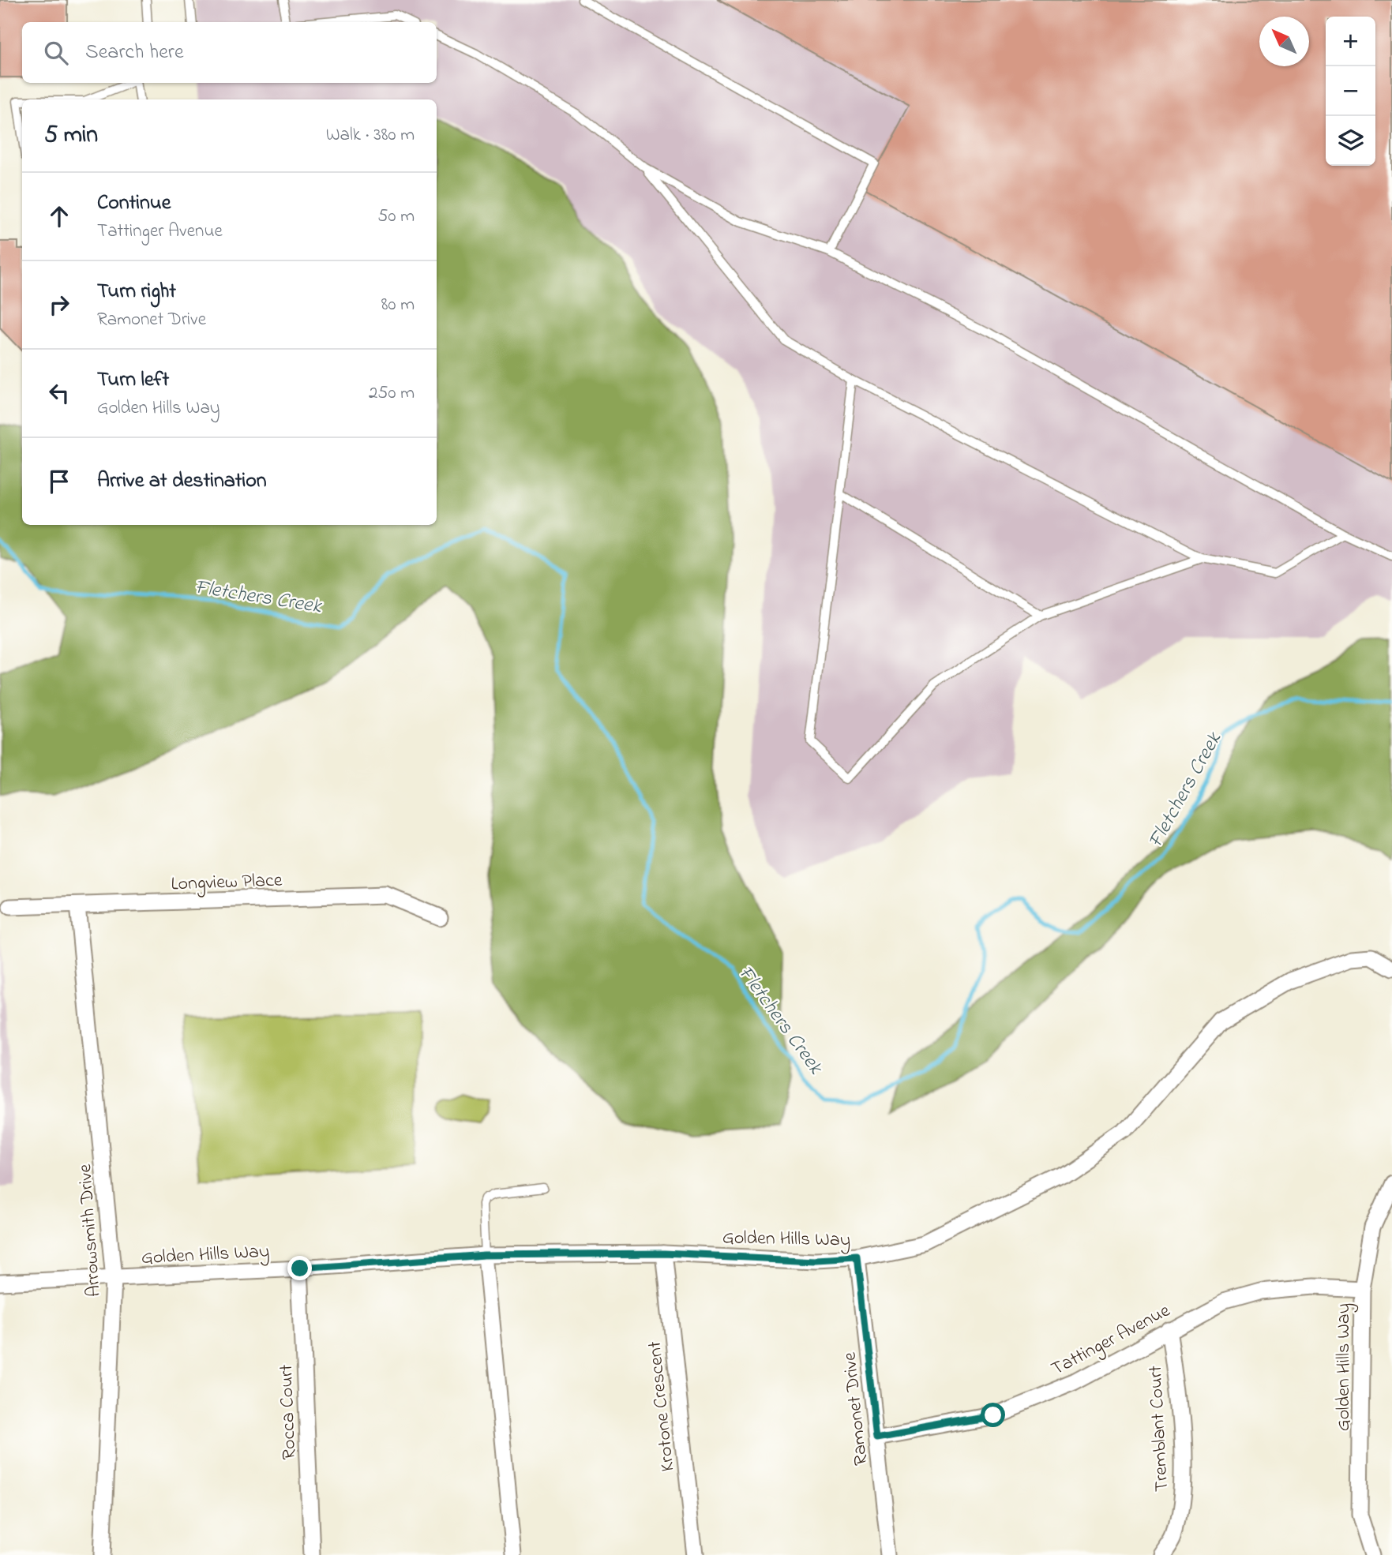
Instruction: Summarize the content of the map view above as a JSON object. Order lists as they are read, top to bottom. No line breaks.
{"streets":{"street":["Longview Place","Arrowsmith Drive","Golden Hills Way","Tattinger Avenue","Krotone Crescent","Ramonet Drive","Rocca Court","Tremblant Court"]},"crossings":[["Longview Place","Arrowsmith Drive"],["Arrowsmith Drive","Golden Hills Way"],["Golden Hills Way","Tattinger Avenue"],["Golden Hills Way","Krotone Crescent"],["Golden Hills Way","Ramonet Drive"],["Golden Hills Way","Rocca Court"],["Tattinger Avenue","Ramonet Drive"],["Tattinger Avenue","Tremblant Court"]],"water":["Fletchers Creek"],"north":"top left","page":{"map_buttons":["+","−"],"search":"Search here","heading":["5 min","Walk · 380 m"],"list":[["Continue","Tattinger Avenue","50 m"],["Turn right","Ramonet Drive","80 m"],["Turn left","Golden Hills Way","250 m"],"Arrive at destination"]}}
